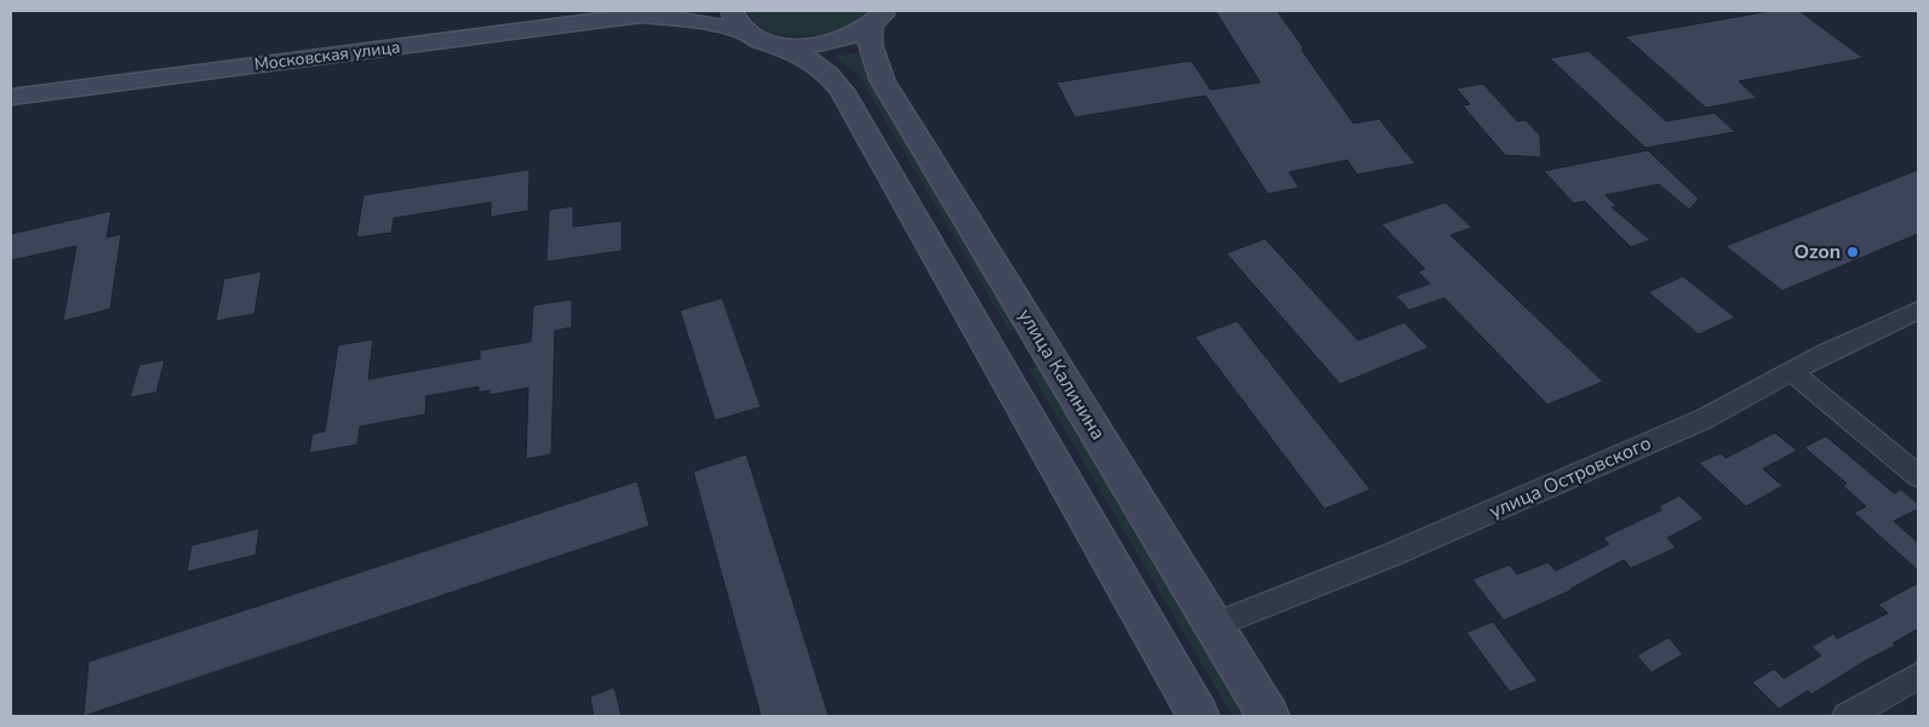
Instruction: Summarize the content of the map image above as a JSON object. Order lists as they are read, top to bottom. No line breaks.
{"streets":{"main road":["Московская улица","улица Калинина"],"street":["улица Островского"]},"crossings":[["улица Калинина","улица Островского"]],"places":["Ozon"]}
